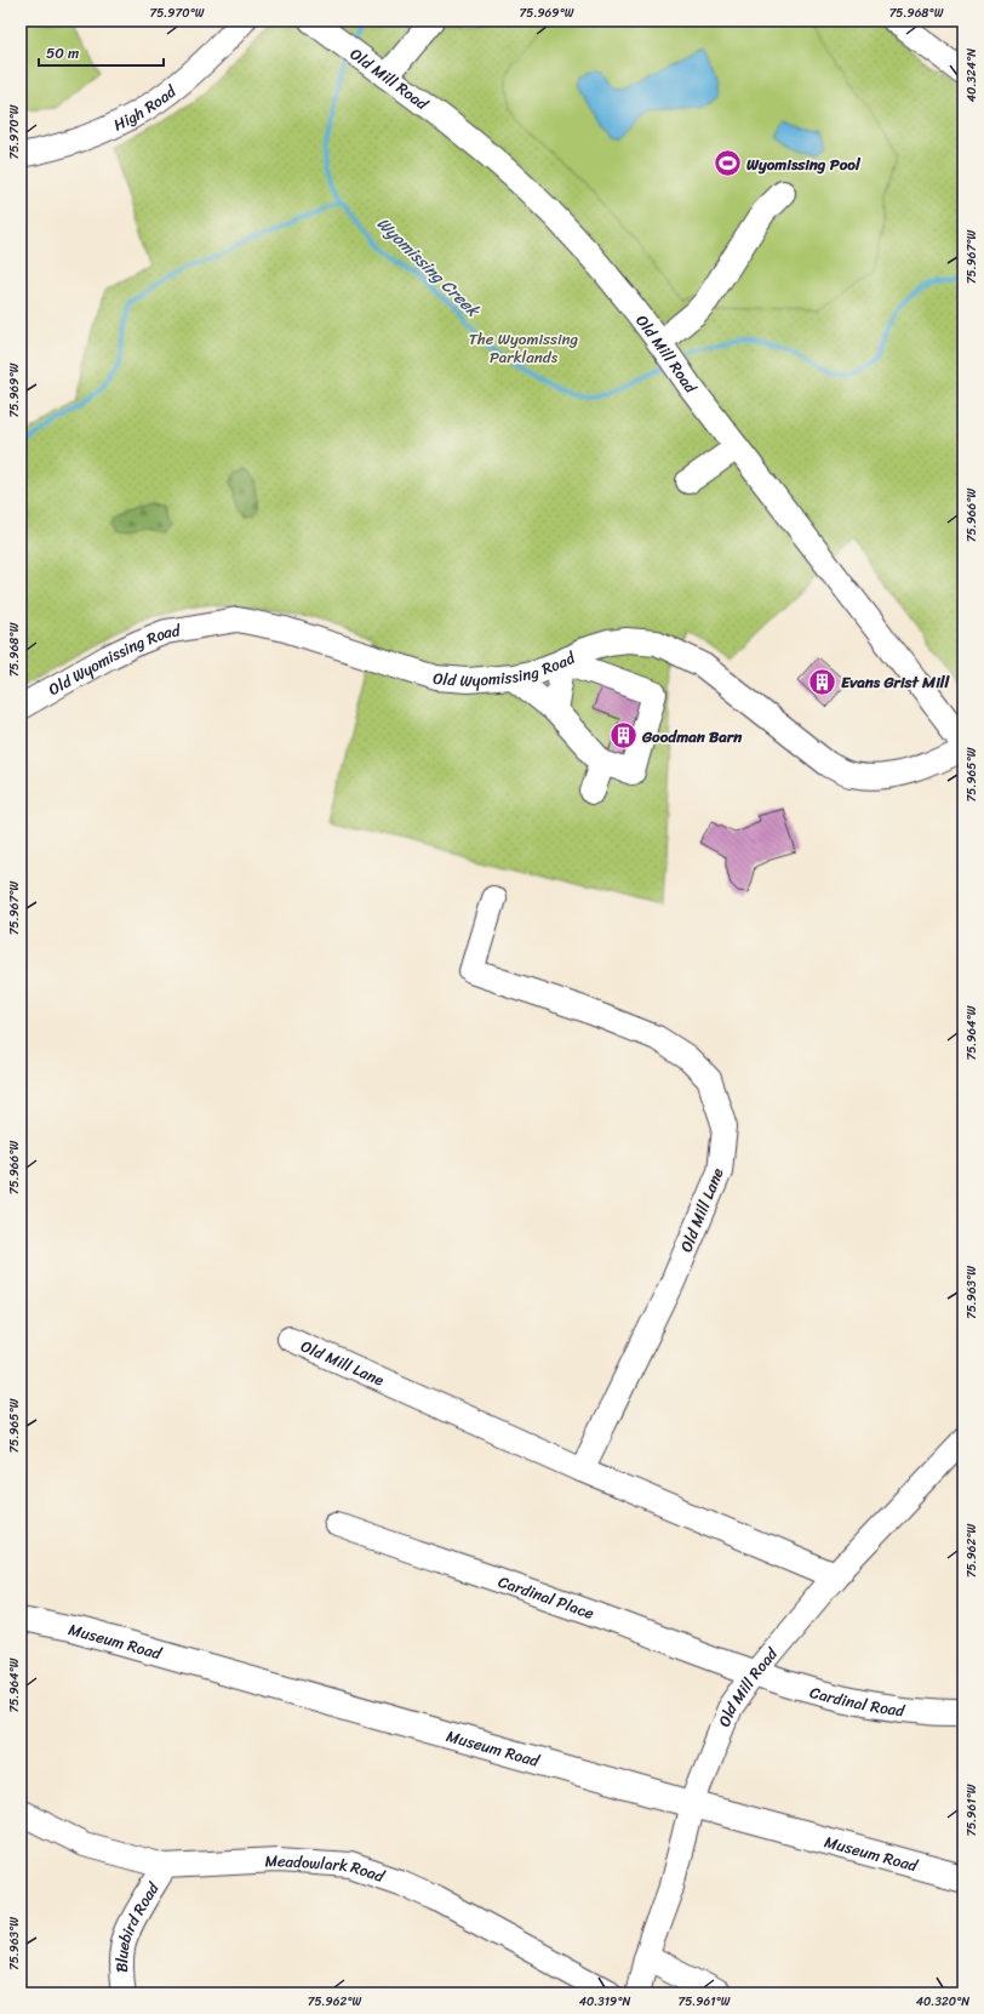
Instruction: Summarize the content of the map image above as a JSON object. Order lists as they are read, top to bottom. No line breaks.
{"streets":{"main road":["Museum Road"],"street":["Old Mill Road","High Road","Old Wyomissing Road","Old Mill Lane","Cardinal Place","Cardinal Road","Meadowlark Road","Bluebird Road"]},"crossings":[["Old Mill Road","Old Mill Lane"],["Old Mill Road","Cardinal Place"],["Old Mill Road","Museum Road"],["Old Mill Road","Cardinal Road"],["Cardinal Place","Cardinal Road"],["Meadowlark Road","Bluebird Road"]],"water":["Wyomissing Creek"],"parks":["The Wyomissing Parklands"],"places":{"sports":["Wyomissing Pool"],"building":["Evans Grist Mill","Goodman Barn"]},"scale_bar":"50 m","coordinates":["75.970°W","75.969°W","75.968°W","40.324°N","75.967°W","75.966°W","75.965°W","75.964°W","75.963°W","75.962°W","75.961°W","40.319°N","40.320°N"]}
